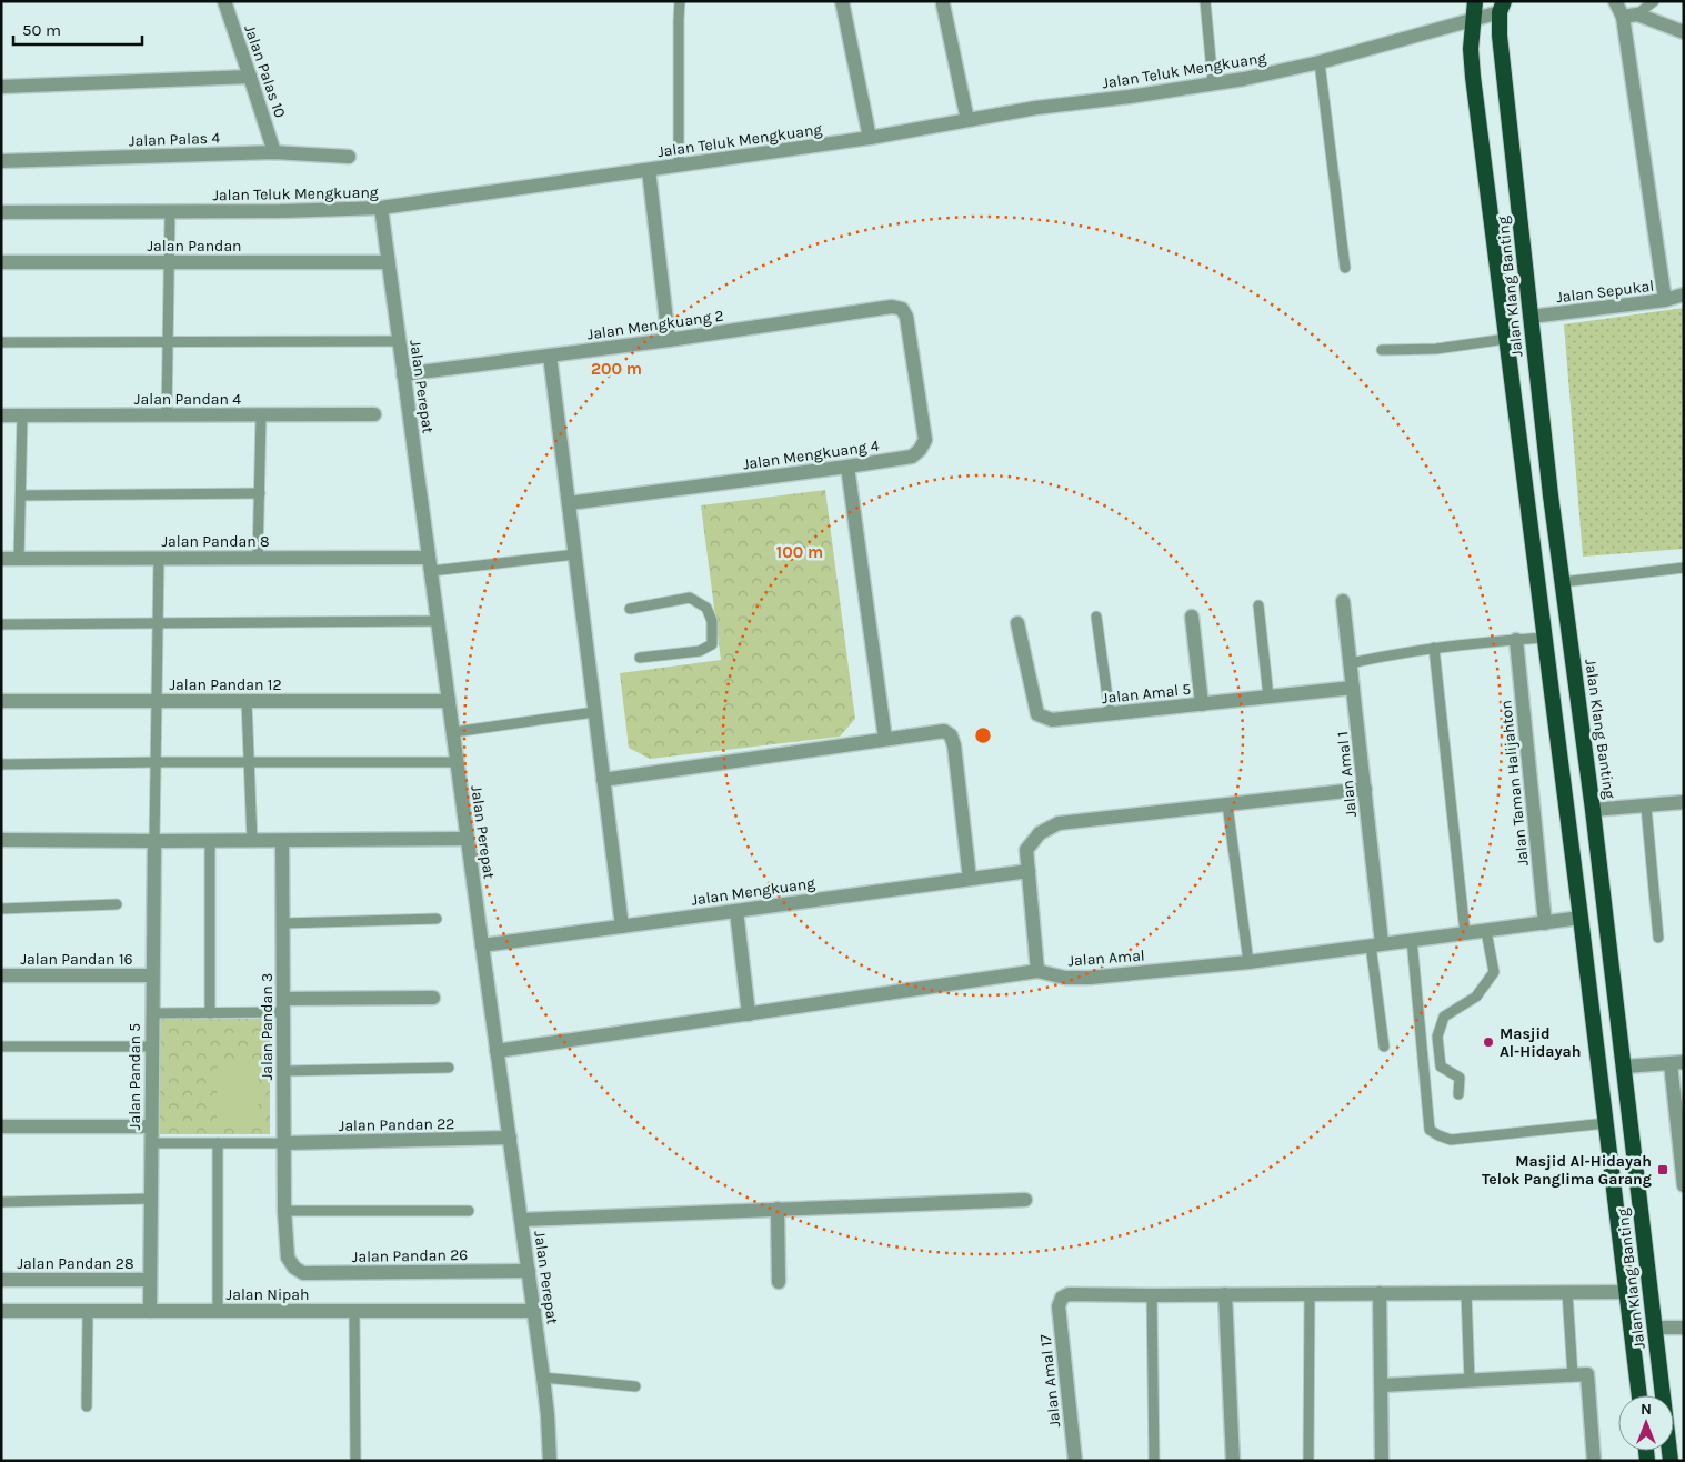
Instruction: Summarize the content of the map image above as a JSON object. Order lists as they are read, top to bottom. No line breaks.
{"streets":{"highway":["Jalan Klang Banting"],"street":["Jalan Teluk Mengkuang","Jalan Palas 10","Jalan Palas 4","Jalan Pandan","Jalan Sepukal","Jalan Mengkuang 2","Jalan Perepat","Jalan Pandan 4","Jalan Mengkuang 4","Jalan Pandan 8","Jalan Pandan 12","Jalan Amal 5","Jalan Amal 1","Jalan Taman Halijahton","Jalan Mengkuang","Jalan Amal","Jalan Pandan 16","Jalan Pandan 3","Jalan Pandan 5","Jalan Pandan 22","Jalan Pandan 26","Jalan Pandan 28","Jalan Nipah","Jalan Amal 17"]},"crossings":[["Jalan Teluk Mengkuang","Jalan Klang Banting"],["Jalan Teluk Mengkuang","Jalan Perepat"],["Jalan Palas 10","Jalan Palas 4"],["Jalan Pandan","Jalan Perepat"],["Jalan Klang Banting","Jalan Sepukal"],["Jalan Klang Banting","Jalan Amal"],["Jalan Mengkuang 2","Jalan Perepat"],["Jalan Mengkuang 2","Jalan Mengkuang 4"],["Jalan Perepat","Jalan Pandan 8"],["Jalan Perepat","Jalan Pandan 12"],["Jalan Perepat","Jalan Mengkuang"],["Jalan Perepat","Jalan Pandan 22"],["Jalan Perepat","Jalan Pandan 26"],["Jalan Perepat","Jalan Nipah"],["Jalan Amal 5","Jalan Amal 1"],["Jalan Amal 1","Jalan Amal"],["Jalan Taman Halijahton","Jalan Amal"],["Jalan Pandan 16","Jalan Pandan 5"],["Jalan Pandan 3","Jalan Pandan 22"],["Jalan Pandan 3","Jalan Pandan 26"],["Jalan Pandan 5","Jalan Pandan 28"],["Jalan Pandan 5","Jalan Nipah"]],"places":{"other":["Masjid Al-Hidayah"],"transit":["Masjid Al-Hidayah Telok Panglima Garang"]},"scale_bar":"50 m","north":"top","rings":["200 m","100 m"]}
